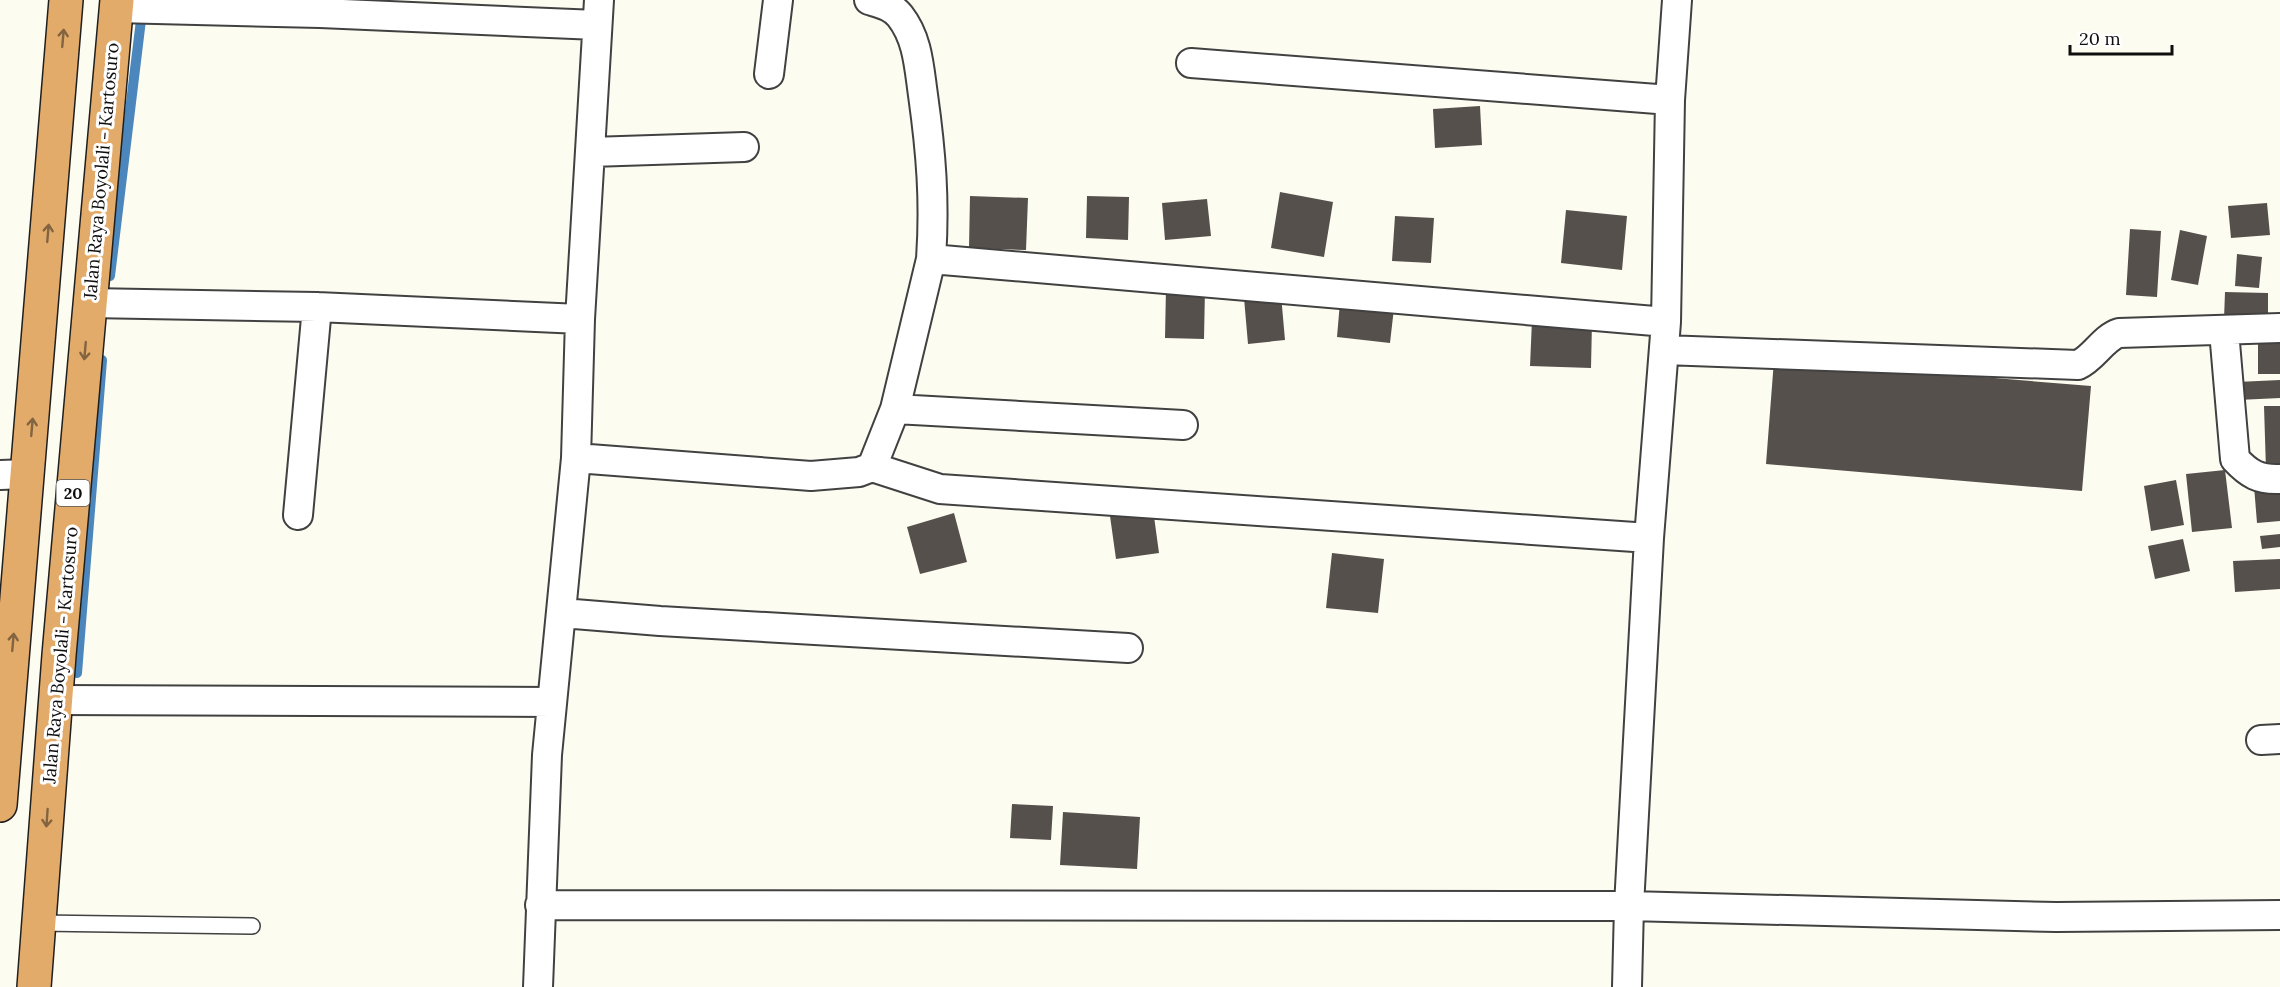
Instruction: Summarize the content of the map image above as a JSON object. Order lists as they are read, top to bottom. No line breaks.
{"streets":{"highway":["Jalan Raya Boyolali - Kartosuro","20"]},"scale_bar":"20 m"}
